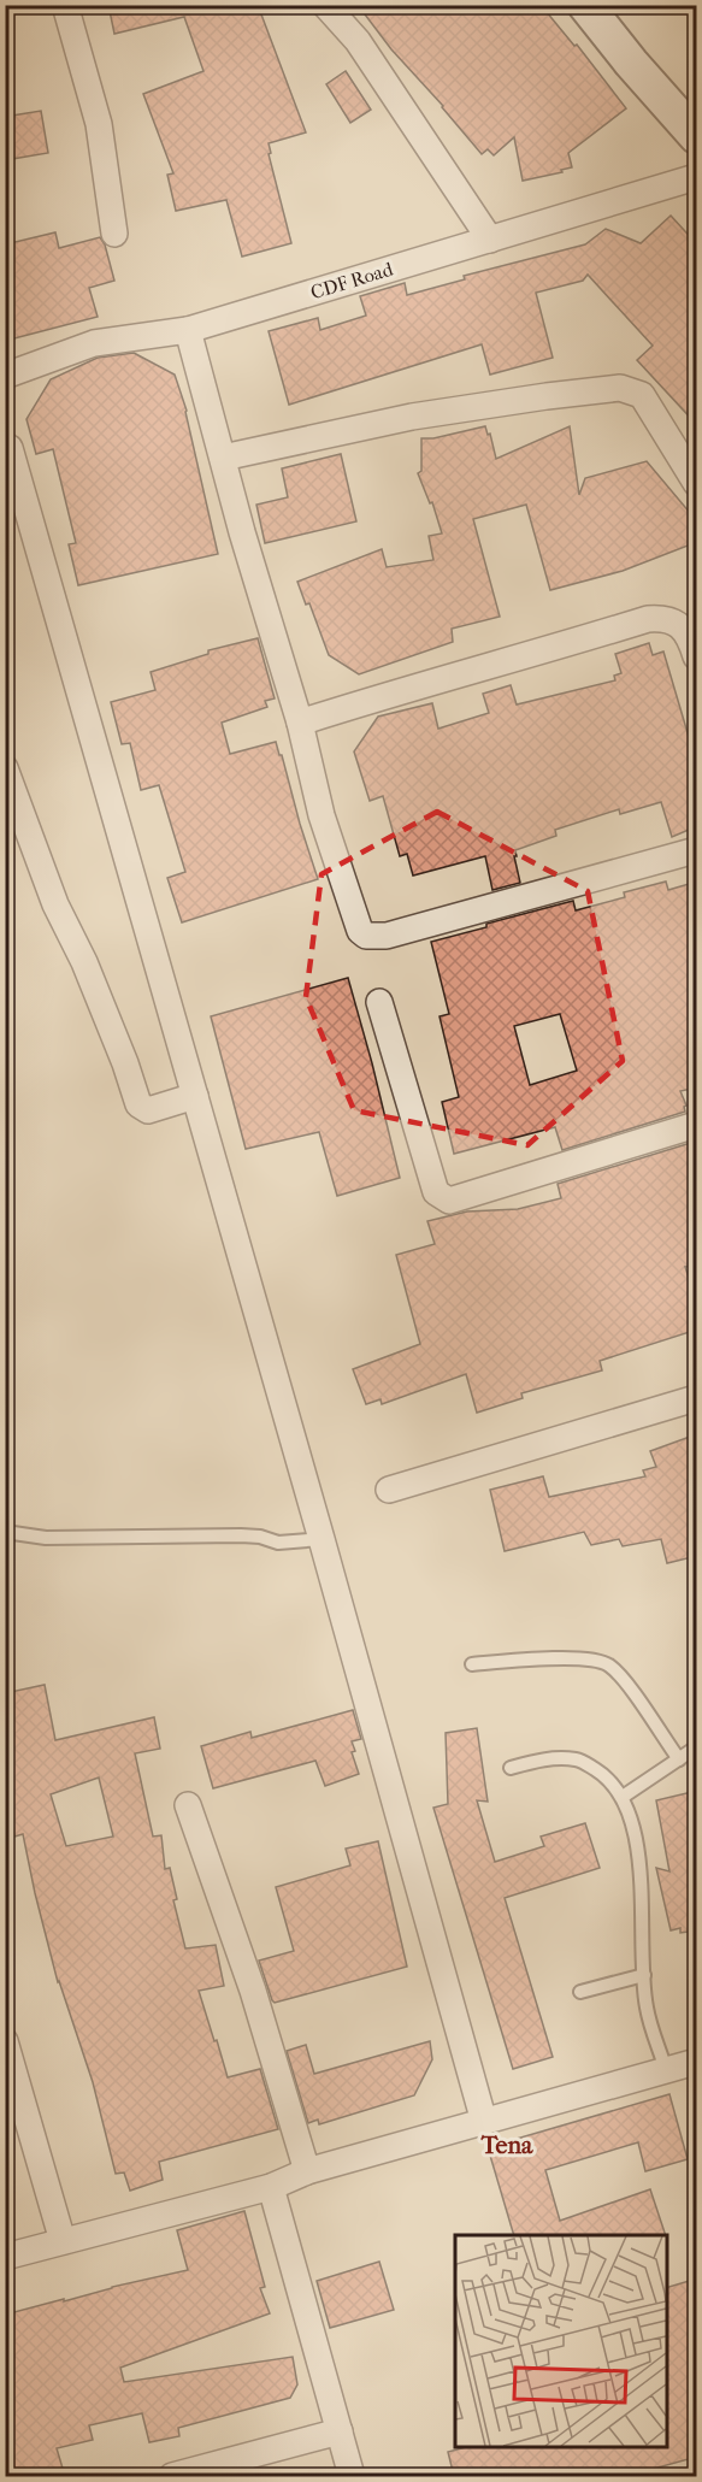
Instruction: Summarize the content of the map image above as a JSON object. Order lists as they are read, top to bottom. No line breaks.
{"streets":{"street":["CDF Road"]},"districts":["Tena"]}
